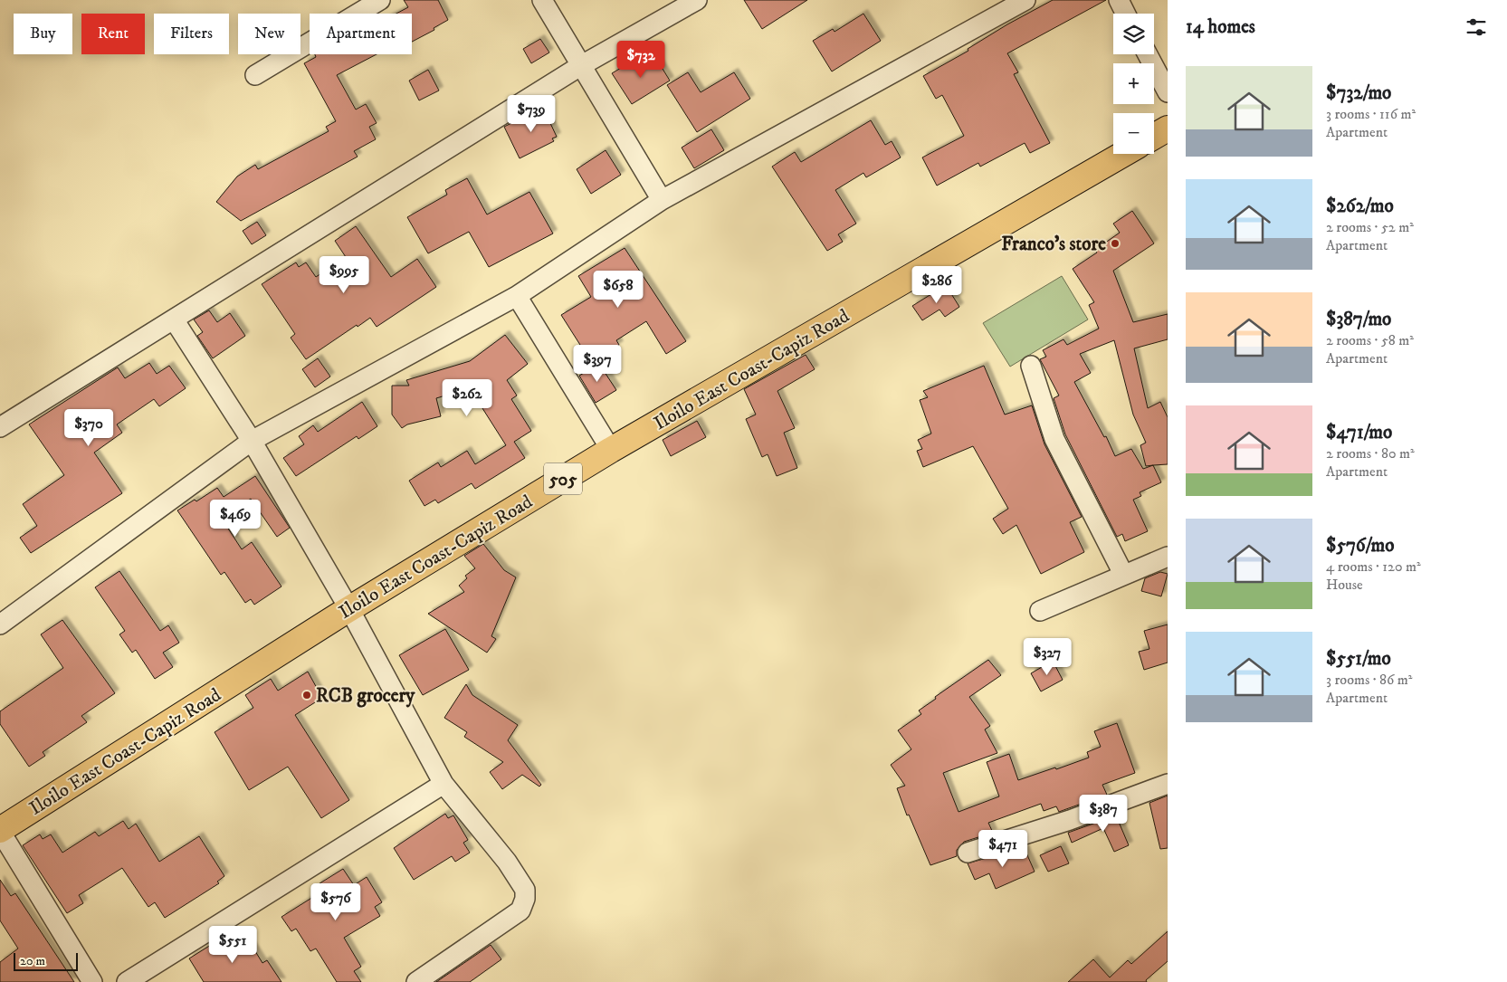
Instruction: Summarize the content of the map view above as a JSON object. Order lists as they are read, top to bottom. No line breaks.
{"streets":{"main road":["Iloilo East Coast-Capiz Road","505"]},"places":["Franco's store","RCB grocery"],"scale_bar":"20 m","page":{"heading":"14 homes","map_buttons":["+","−"],"chip":["Buy","Rent","Filters","New","Apartment"],"price":["$732","$739","$995","$286","$658","$397","$262","$370","$469","$327","$387","$471","$576","$551"],"list":[{"name":"$732/mo","note":"3 rooms · 116 m² · Apartment"},{"name":"$262/mo","note":"2 rooms · 52 m² · Apartment"},{"name":"$387/mo","note":"2 rooms · 58 m² · Apartment"},{"name":"$471/mo","note":"2 rooms · 80 m² · Apartment"},{"name":"$576/mo","note":"4 rooms · 120 m² · House"},{"name":"$551/mo","note":"3 rooms · 86 m² · Apartment"}],"scale":"20 m"}}
